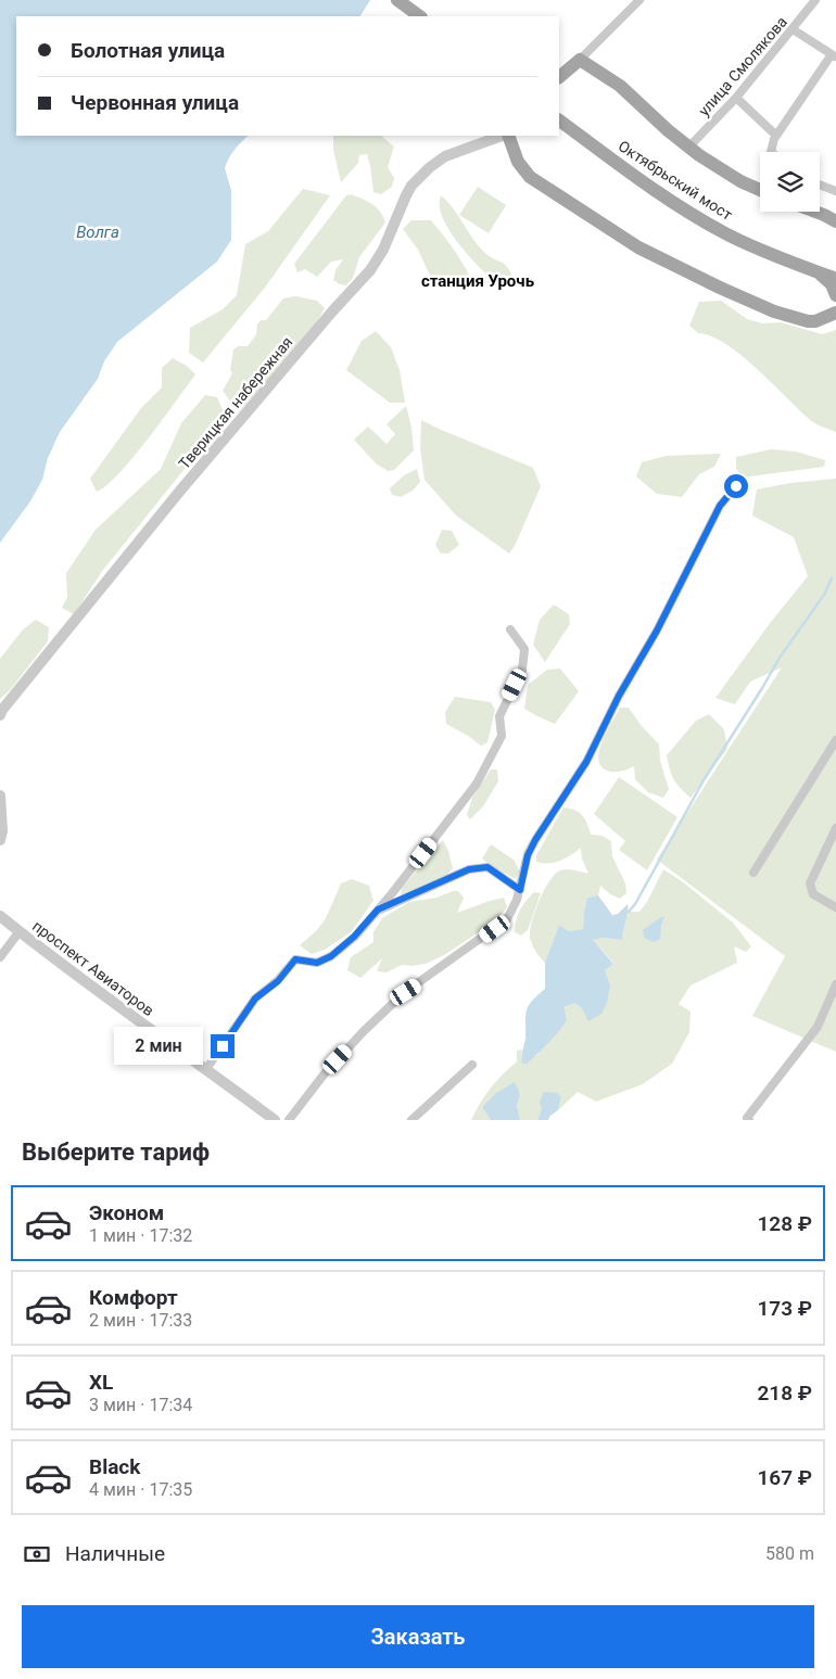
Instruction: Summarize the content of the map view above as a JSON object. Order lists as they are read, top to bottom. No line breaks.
{"streets":{"main road":["Октябрьский мост"],"street":["улица Смолякова","Тверицкая набережная","проспект Авиаторов"]},"districts":["станция Урочь"],"water":["Волга"],"page":{"banner":["Болотная улица","Червонная улица"],"bubble":"2 мин","heading":"Выберите тариф","list":[{"name":"Эконом","note":"1 мин · 17:32","value":"128 ₽"},{"name":"Комфорт","note":"2 мин · 17:33","value":"173 ₽"},{"name":"XL","note":"3 мин · 17:34","value":"218 ₽"},{"name":"Black","note":"4 мин · 17:35","value":"167 ₽"}],"pay":["Наличные","580 m"],"buttons":"Заказать"}}
